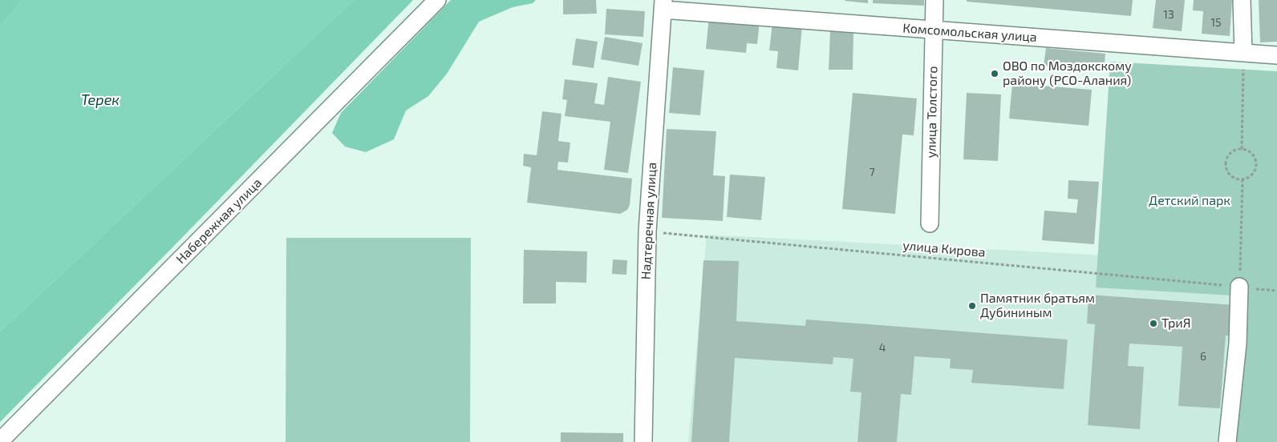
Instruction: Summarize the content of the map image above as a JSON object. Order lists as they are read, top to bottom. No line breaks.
{"streets":{"street":["Комсомольская улица","улица Толстого","Набережная улица","Надтеречная улица"],"path":["улица Кирова"]},"crossings":[["Комсомольская улица","улица Толстого"],["Комсомольская улица","Надтеречная улица"],["Надтеречная улица","улица Кирова"]],"water":["Терек"],"parks":["Детский парк"],"places":["ОВО по Моздокскому району (РСО-Алания)","Памятник братьям Дубининым","ТриЯ"],"house_numbers":["13","15","7","4","6"]}
